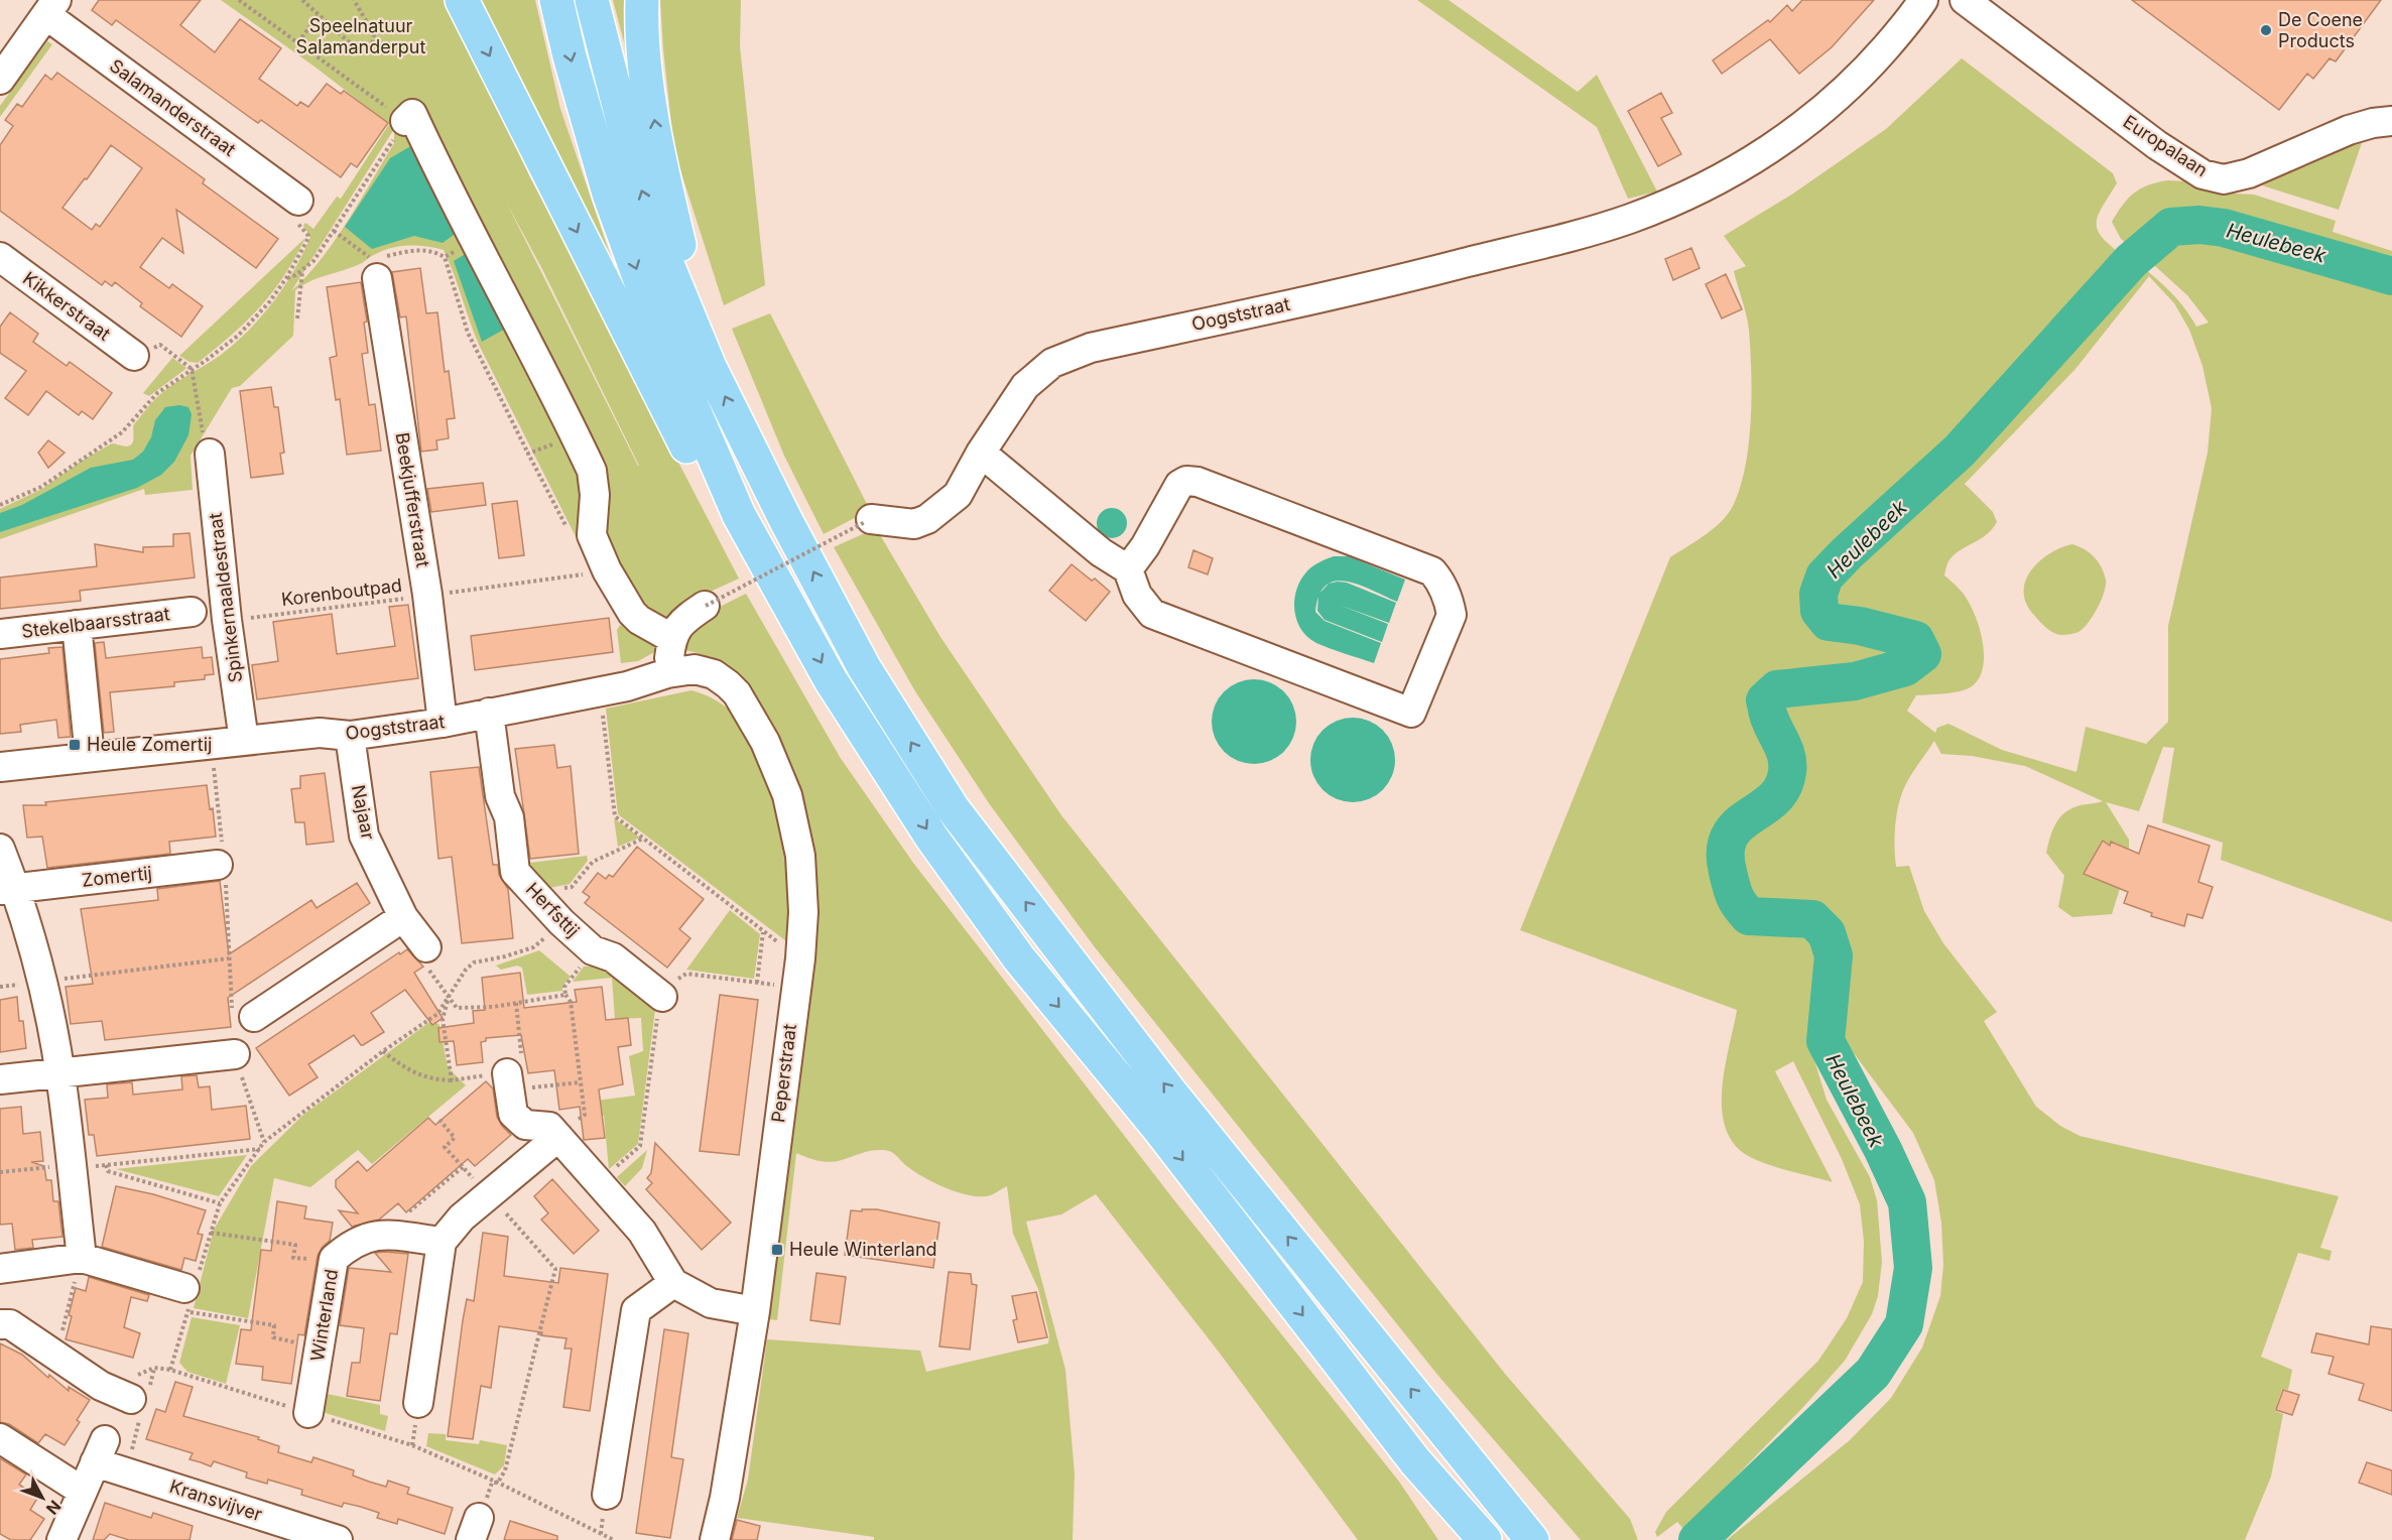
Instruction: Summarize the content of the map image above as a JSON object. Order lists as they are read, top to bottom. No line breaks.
{"streets":{"street":["Salamanderstraat","Europalaan","Kikkerstraat","Oogststraat","Beekjufferstraat","Spinkernaaldestraat","Stekelbaarsstraat","Najaar","Zomertij","Herfsttij","Peperstraat","Winterland","Kransvijver"],"path":["Korenboutpad"]},"crossings":[["Oogststraat","Beekjufferstraat"],["Oogststraat","Spinkernaaldestraat"],["Oogststraat","Najaar"],["Oogststraat","Herfsttij"],["Oogststraat","Peperstraat"],["Beekjufferstraat","Korenboutpad"],["Korenboutpad","Spinkernaaldestraat"]],"water":["Heulebeek"],"parks":["Speelnatuur Salamanderput"],"places":{"other":["De Coene Products"],"transit":["Heule Zomertij","Heule Winterland"]},"north":"bottom right"}
